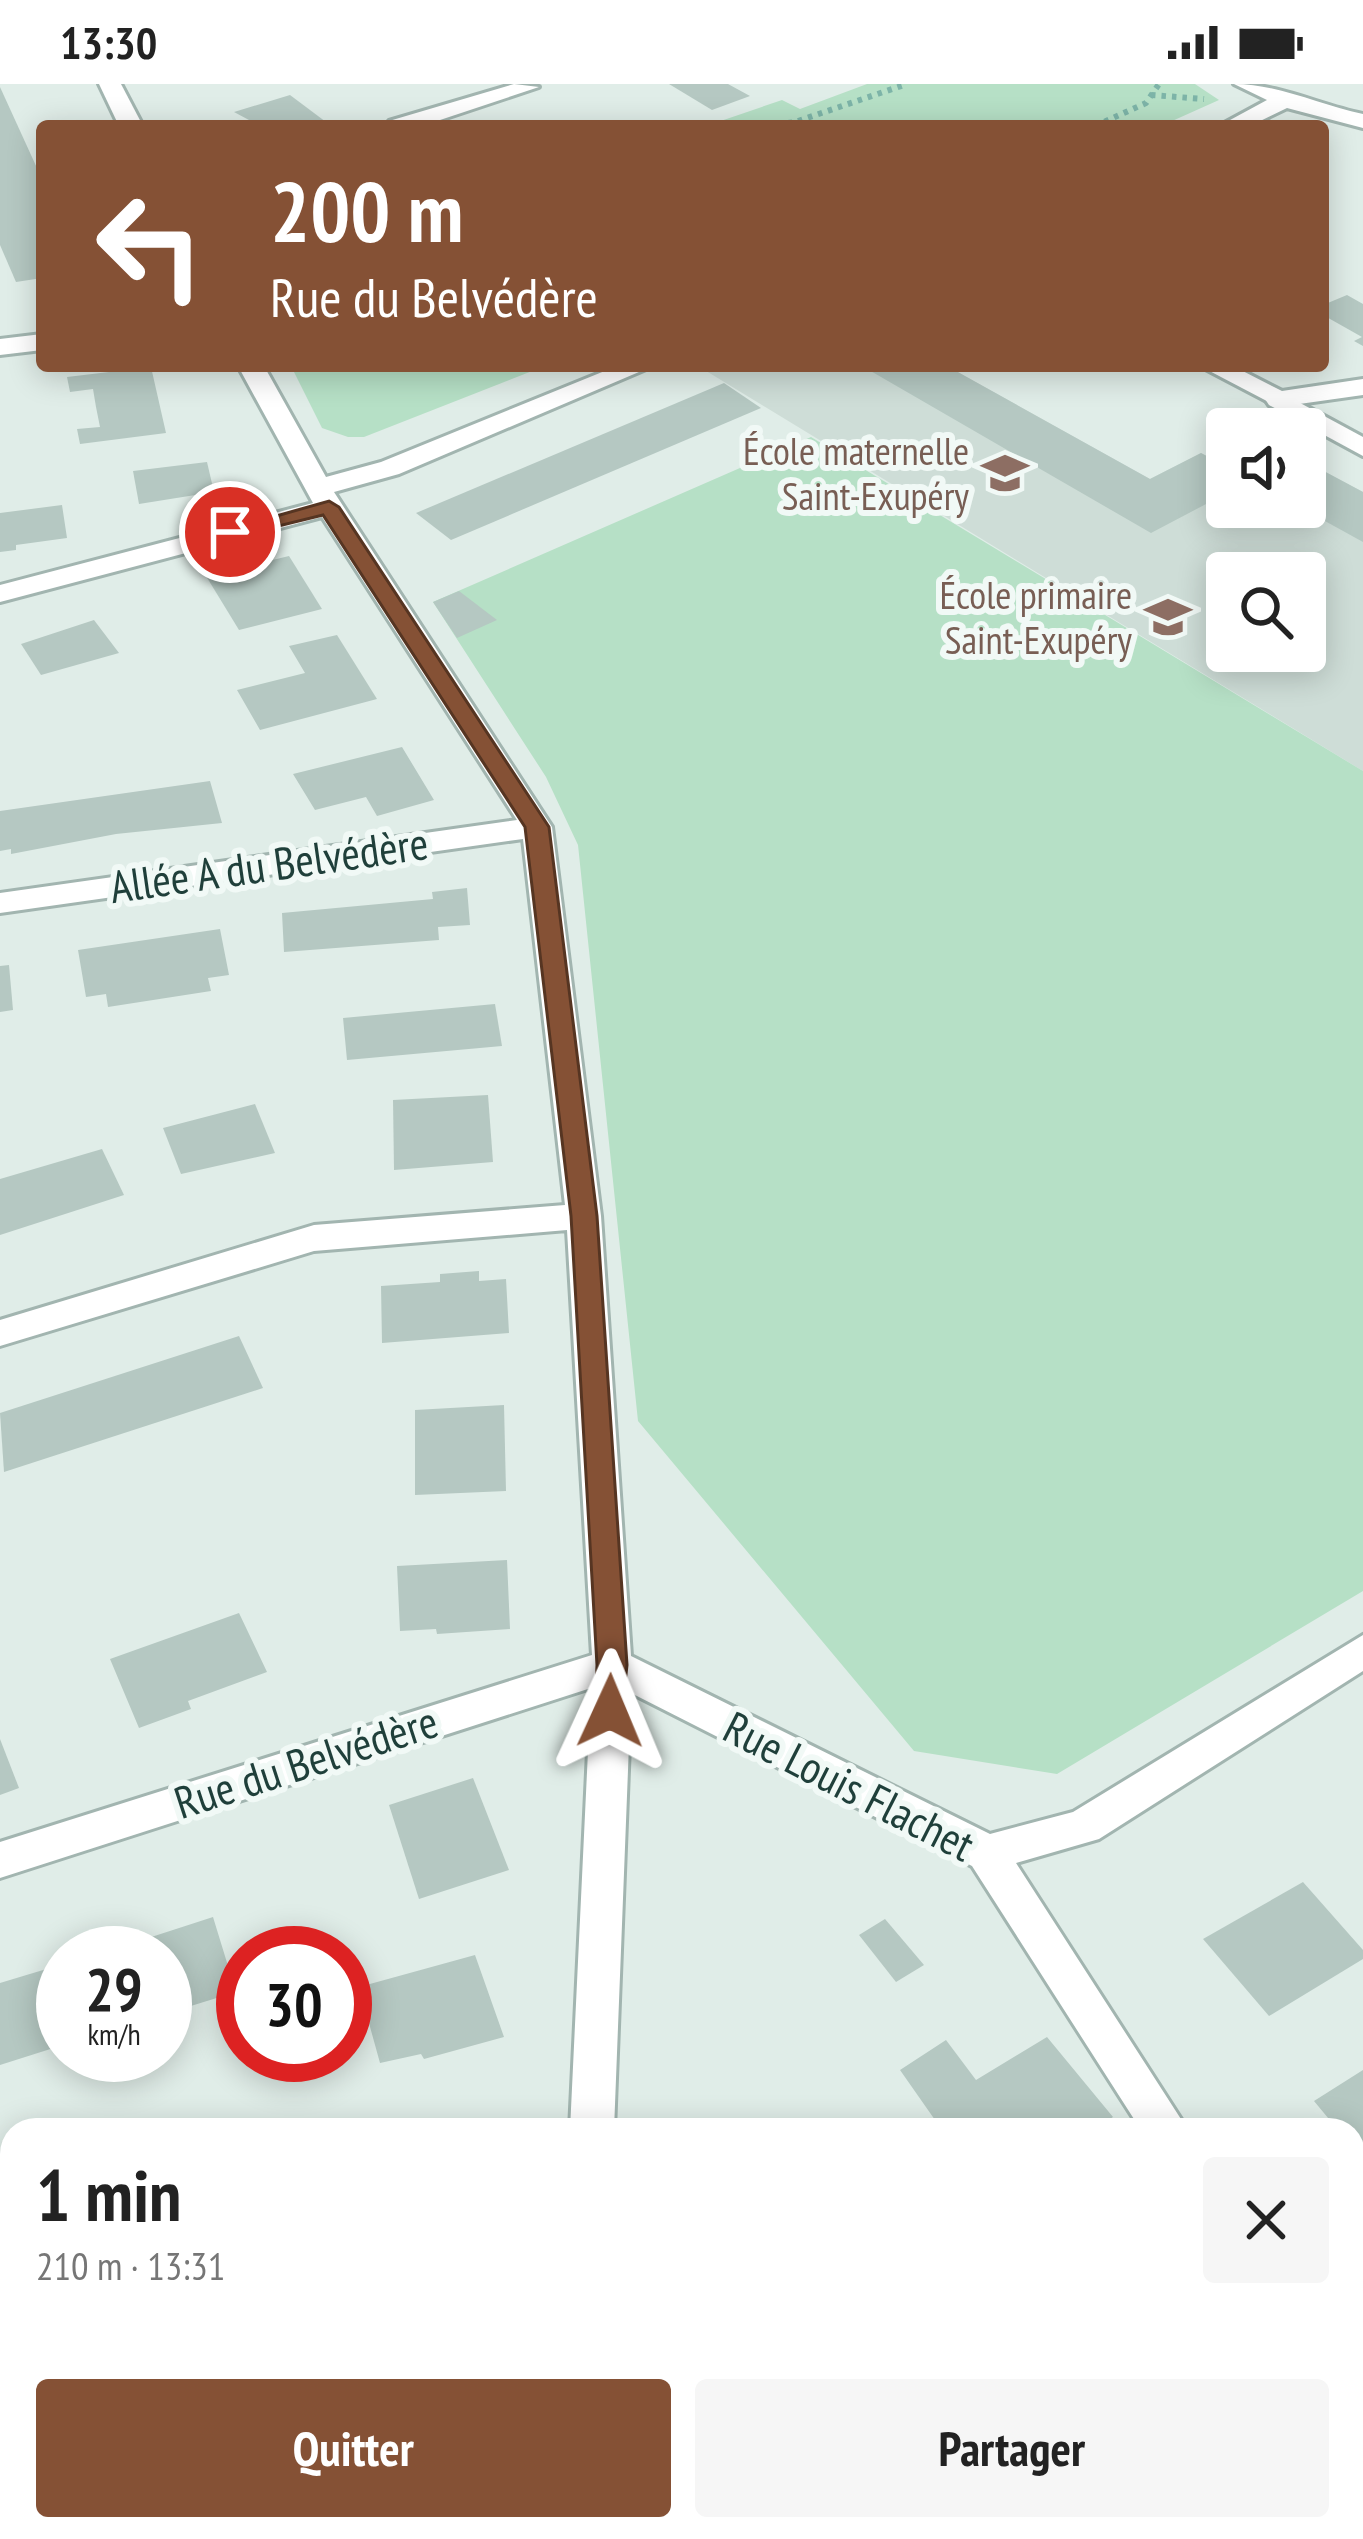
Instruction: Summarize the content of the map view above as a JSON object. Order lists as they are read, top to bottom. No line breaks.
{"streets":{"street":["Allée A du Belvédère","Rue du Belvédère","Rue Louis Flachet"]},"crossings":[["Rue du Belvédère","Rue Louis Flachet"]],"places":{"school or university":["École maternelle Saint-Exupéry","École primaire Saint-Exupéry"]},"page":{"status":"13:30","turn":["200 m","Rue du Belvédère"],"speed":"29 km/h","limit":"30","heading":["1 min","210 m · 13:31"],"buttons":["Quitter","Partager"]}}
